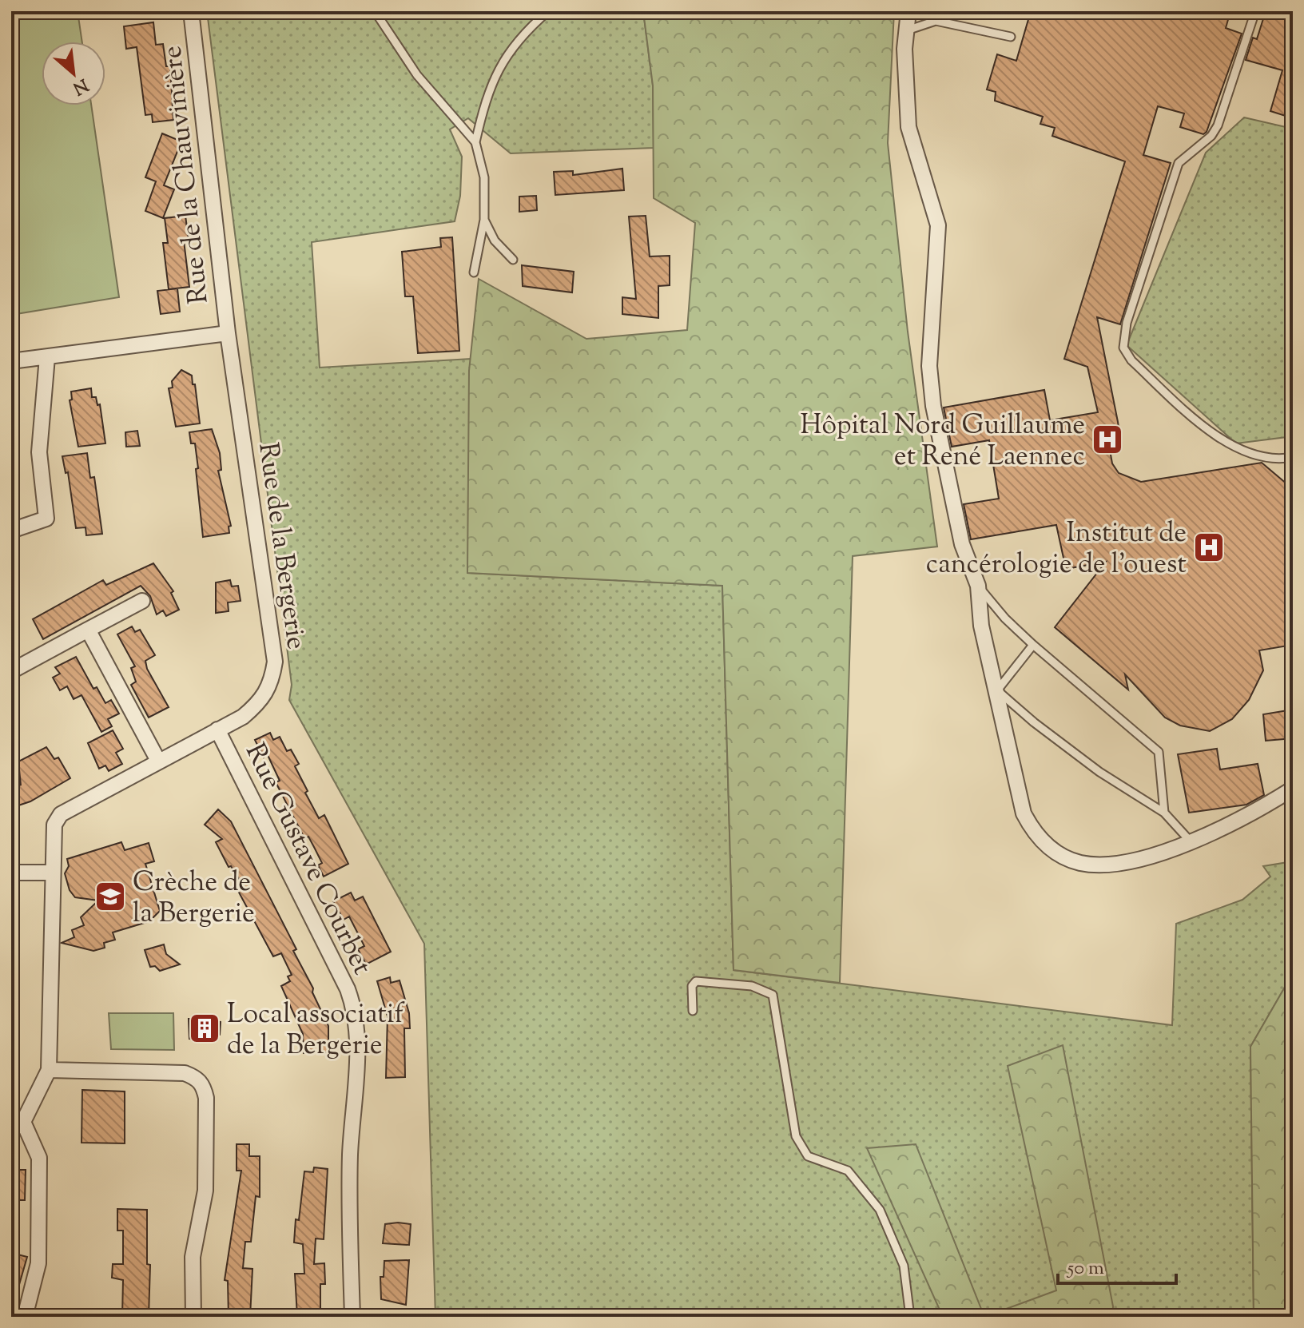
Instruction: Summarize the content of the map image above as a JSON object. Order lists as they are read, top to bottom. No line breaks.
{"streets":{"street":["Rue de la Chauvinière","Rue de la Bergerie","Rue Gustave Courbet"]},"crossings":[["Rue de la Chauvinière","Rue de la Bergerie"],["Rue de la Bergerie","Rue Gustave Courbet"]],"places":{"hospital":["Hôpital Nord Guillaume et René Laennec","Institut de cancérologie de l'ouest"],"school or university":["Crèche de la Bergerie"],"building":["Local associatif de la Bergerie"]},"scale_bar":"50 m","north":"bottom right"}
